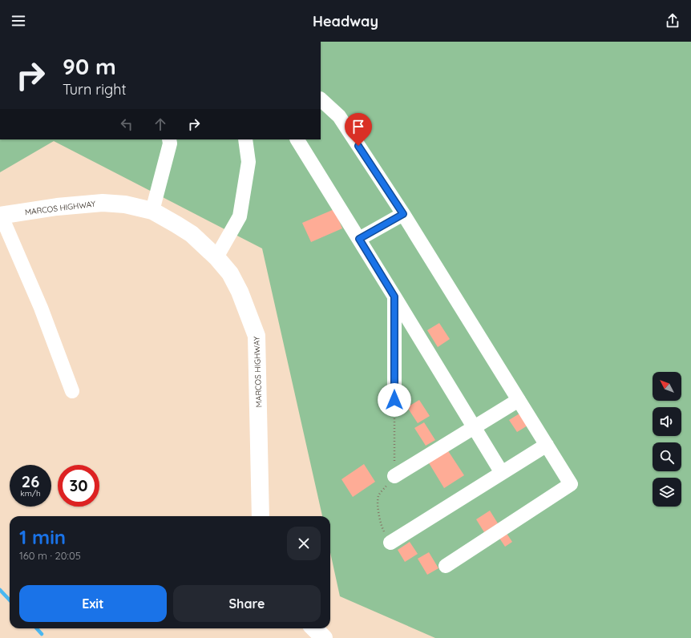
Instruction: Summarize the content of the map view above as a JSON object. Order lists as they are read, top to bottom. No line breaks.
{"streets":{"main road":["MARCOS HIGHWAY"]},"north":"top left","page":{"header":"Headway","turn":["90 m","Turn right"],"speed":"26 km/h","limit":"30","heading":["1 min","160 m · 20:05"],"buttons":["Exit","Share"]}}
